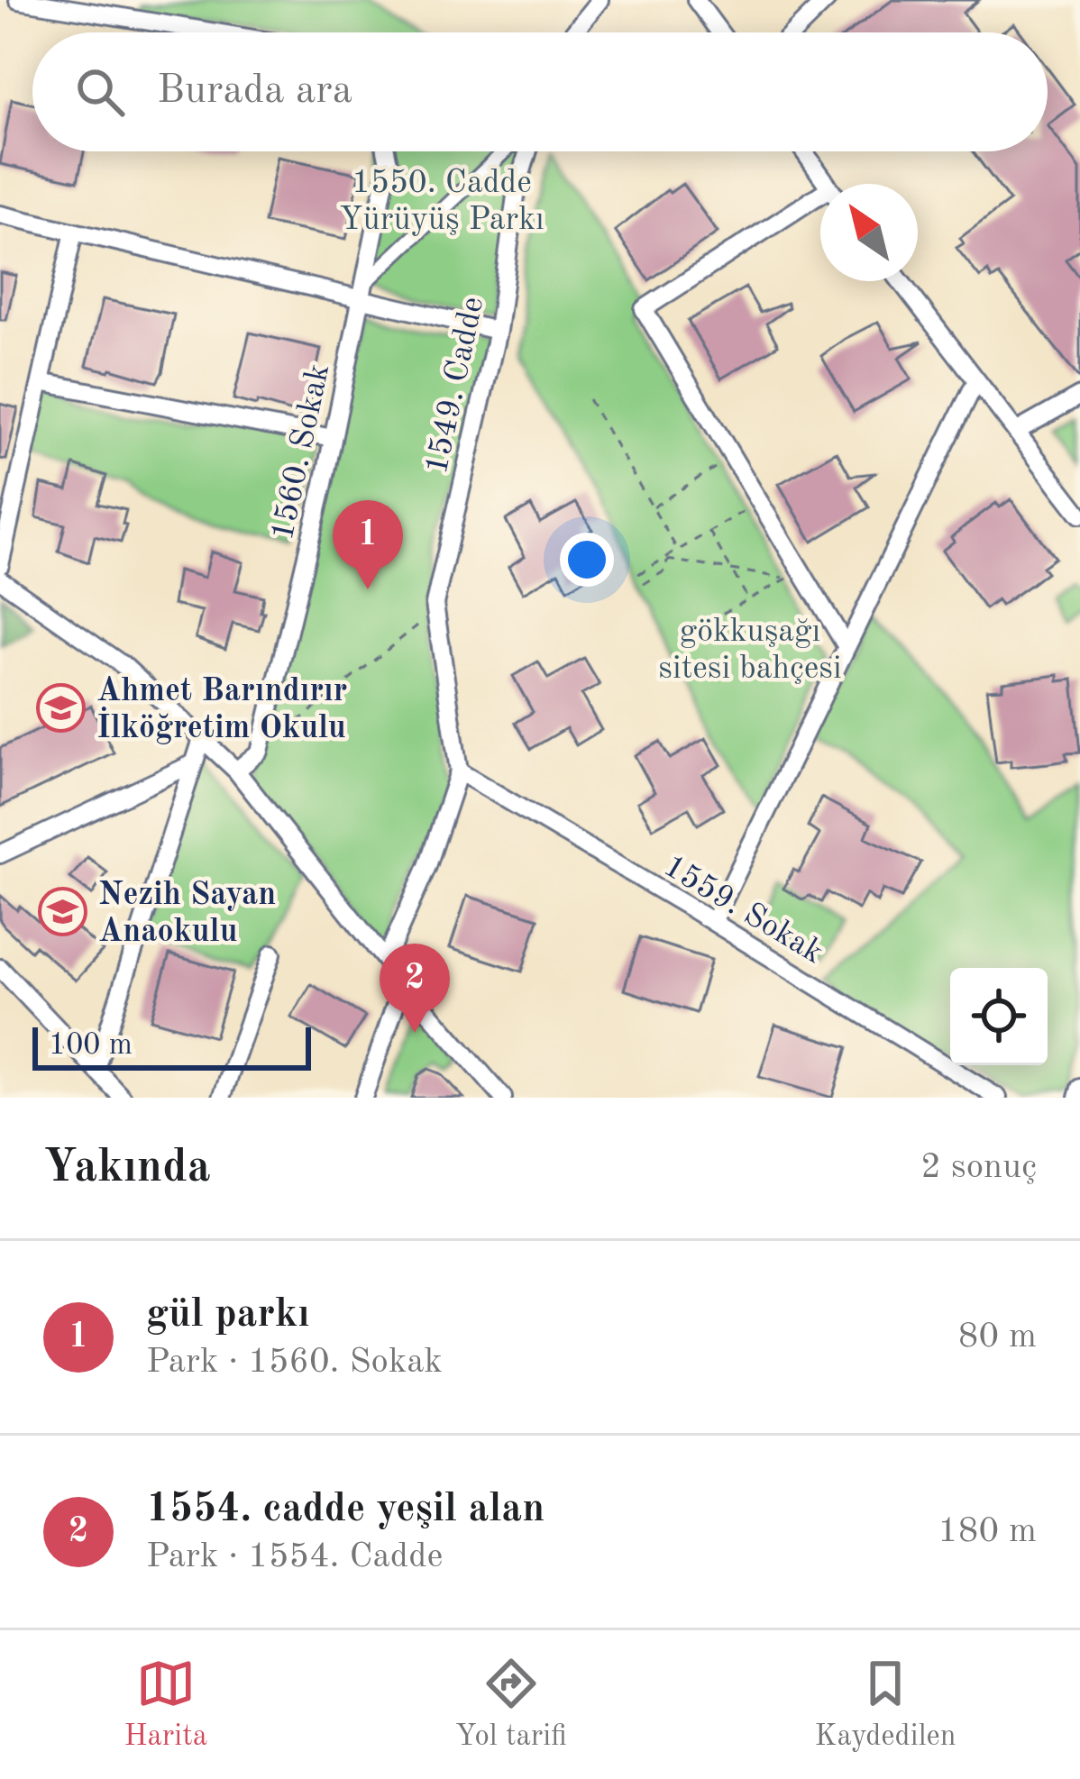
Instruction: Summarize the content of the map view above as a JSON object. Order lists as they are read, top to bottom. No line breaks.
{"streets":{"street":["1549. Cadde","1560. Sokak","1559. Sokak"]},"crossings":[["1549. Cadde","1559. Sokak"]],"parks":["1550. Cadde Yürüyüş Parkı","gökkuşağı sitesi bahçesi"],"places":{"school or university":["Ahmet Barındırır İlköğretim Okulu","Nezih Sayan Anaokulu"]},"scale_bar":"100 m","north":"top left","page":{"search":"Burada ara","pins":["1","2"],"scale":"100 m","heading":["Yakında","2 sonuç"],"list":[{"mark":"1","name":"gül parkı","note":"Park · 1560. Sokak","value":"80 m"},{"mark":"2","name":"1554. cadde yeşil alan","note":"Park · 1554. Cadde","value":"180 m"}],"nav":["Harita","Yol tarifi","Kaydedilen"]}}
